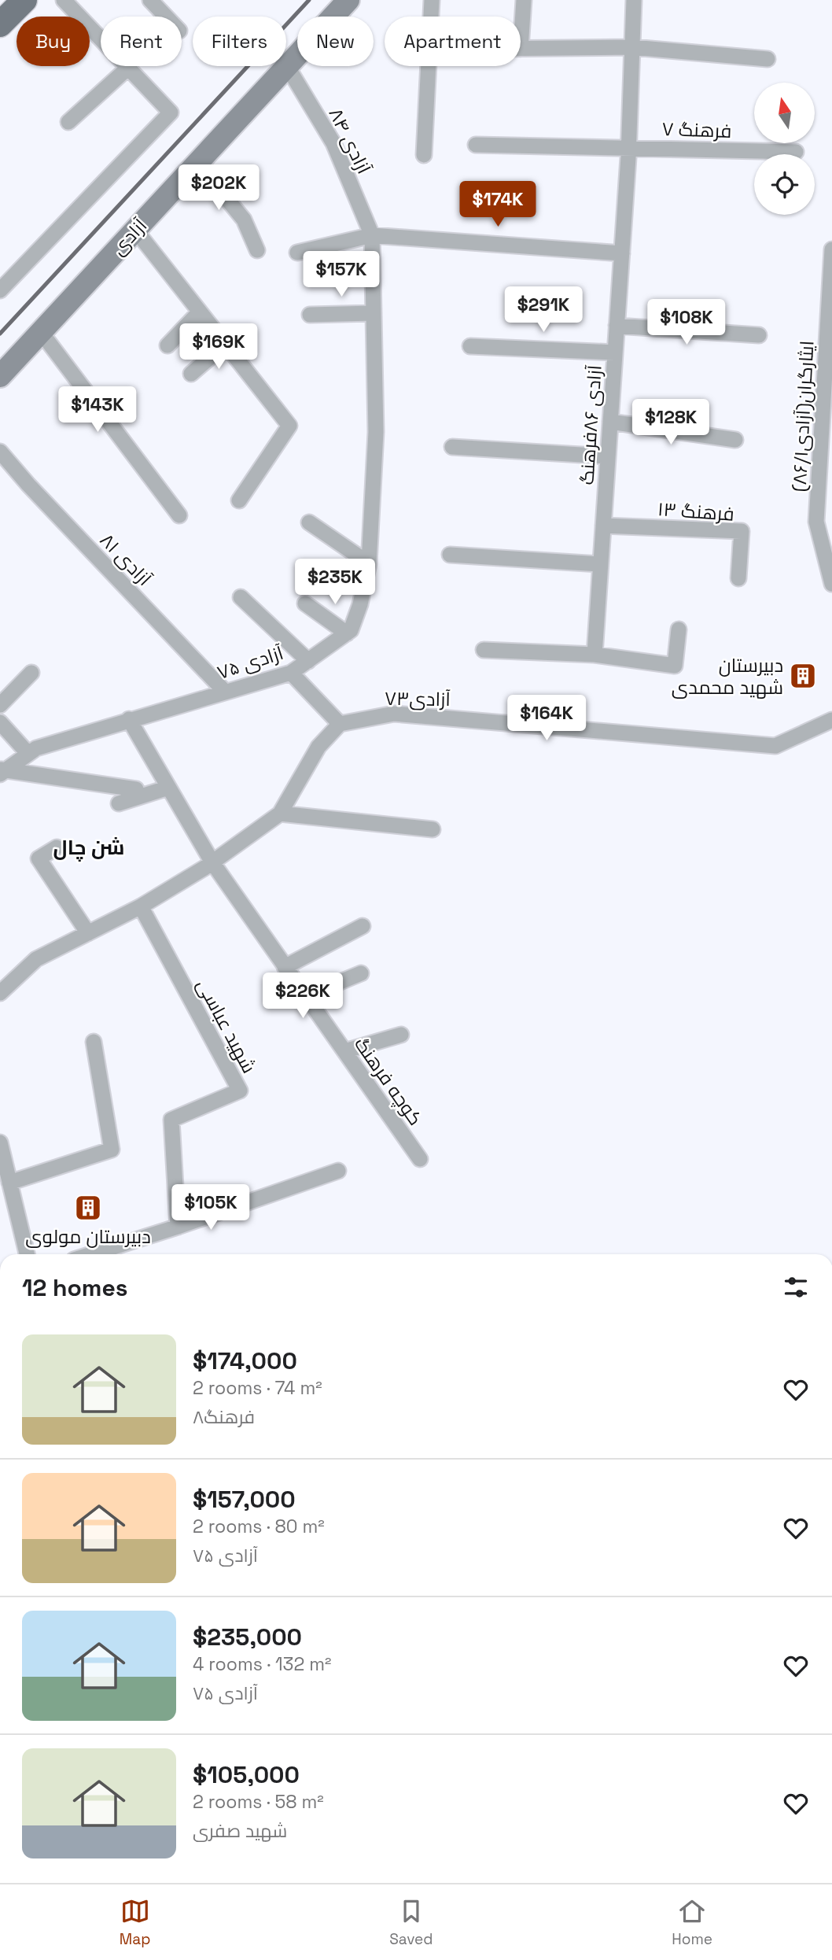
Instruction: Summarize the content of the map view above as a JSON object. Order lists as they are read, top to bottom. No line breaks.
{"streets":{"street":["فرهنگ ۷","آزادی ۸۴","آزادی","ایثارگران(آزادی۸۶/۱)","آزادی ۸۶فرهنگ","فرهنگ ۱۳","آزادی ۸۱","آزادی ۷۵","آزادی۷۳","شهید عباسی","کوچه فرهنگ"]},"crossings":[["فرهنگ ۷","آزادی ۸۶فرهنگ"],["آزادی ۸۴","آزادی"],["آزادی ۸۴","آزادی ۷۵"],["آزادی ۸۶فرهنگ","فرهنگ ۱۳"],["آزادی ۸۱","آزادی ۷۵"],["آزادی ۷۵","کوچه فرهنگ"]],"districts":["شن چال"],"places":{"building":["دبیرستان شهید محمدی","دبیرستان مولوی"]},"north":"top","page":{"chip":["Buy","Rent","Filters","New","Apartment"],"price":["$202K","$174K","$157K","$291K","$108K","$169K","$143K","$128K","$235K","$164K","$226K","$105K"],"heading":"12 homes","list":[{"name":"$174,000","note":"2 rooms · 74 m² · فرهنگ۸"},{"name":"$157,000","note":"2 rooms · 80 m² · آزادی ۷۵"},{"name":"$235,000","note":"4 rooms · 132 m² · آزادی ۷۵"},{"name":"$105,000","note":"2 rooms · 58 m² · شهید صفری"}],"tabs":["Map","Saved","Home"]}}
